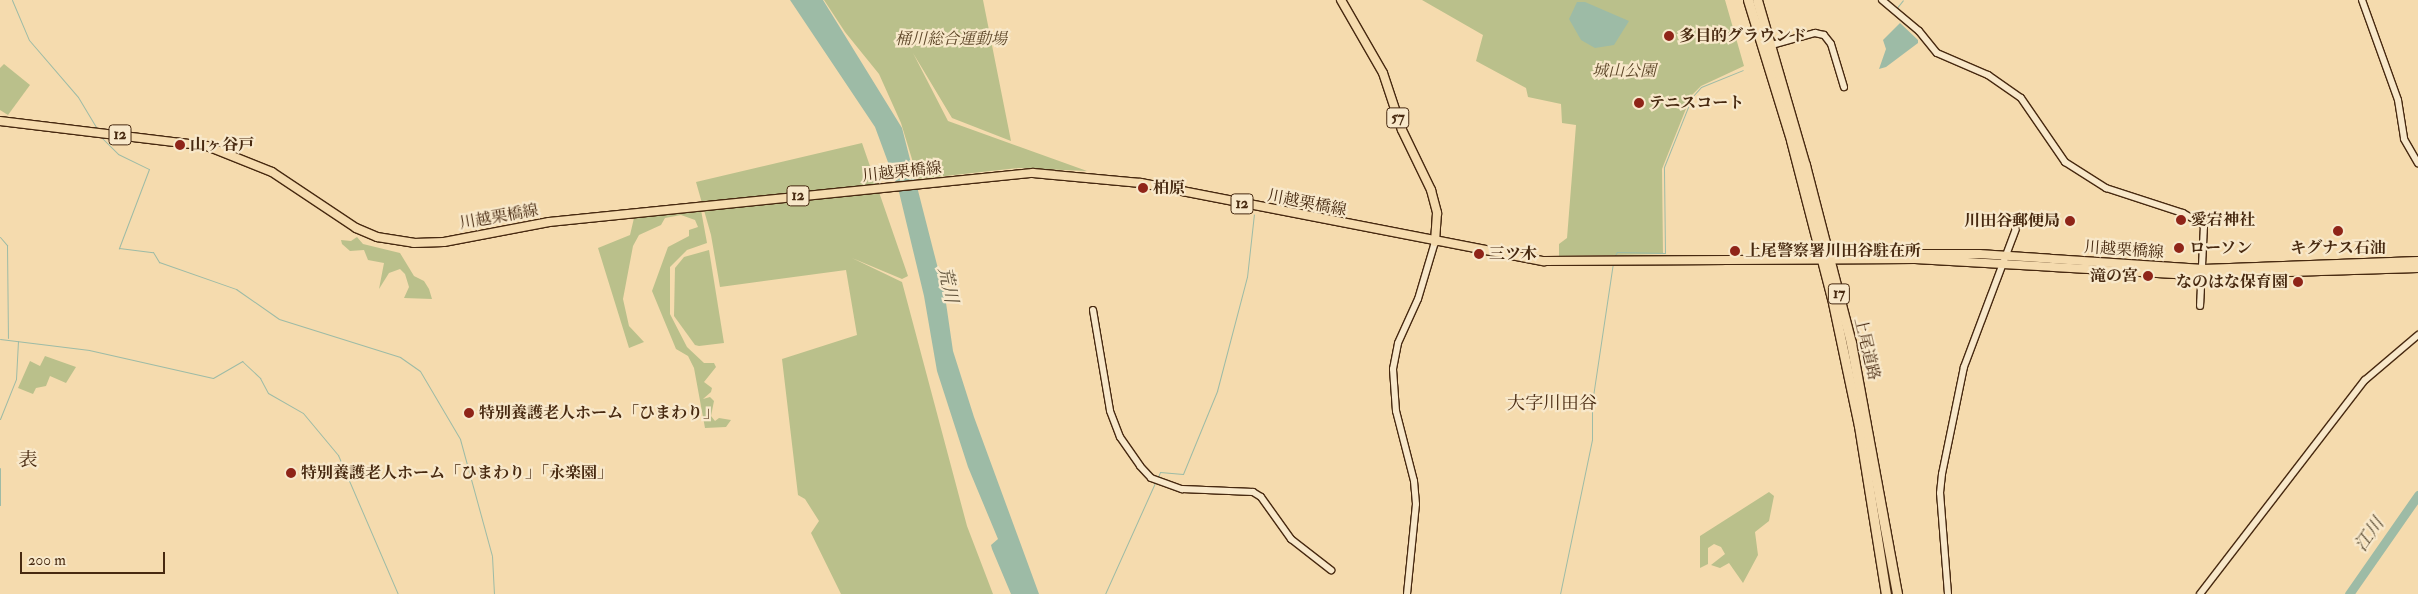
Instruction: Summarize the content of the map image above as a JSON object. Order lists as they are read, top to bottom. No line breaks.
{"streets":{"highway":["17","上尾道路"],"main road":["57","12","川越栗橋線"]},"crossings":[["57","川越栗橋線"],["川越栗橋線","上尾道路"]],"districts":["大字川田谷","表"],"water":["荒川","江川"],"parks":["桶川総合運動場","城山公園"],"places":["多目的グラウンド","テニスコート","山ヶ谷戸","柏原","愛宕神社","川田谷郵便局","キグナス石油","ローソン","上尾警察署川田谷駐在所","三ツ木","滝の宮","なのはな保育園","特別養護老人ホーム「ひまわり」","特別養護老人ホーム「ひまわり」「永楽園」"],"scale_bar":"200 m"}
